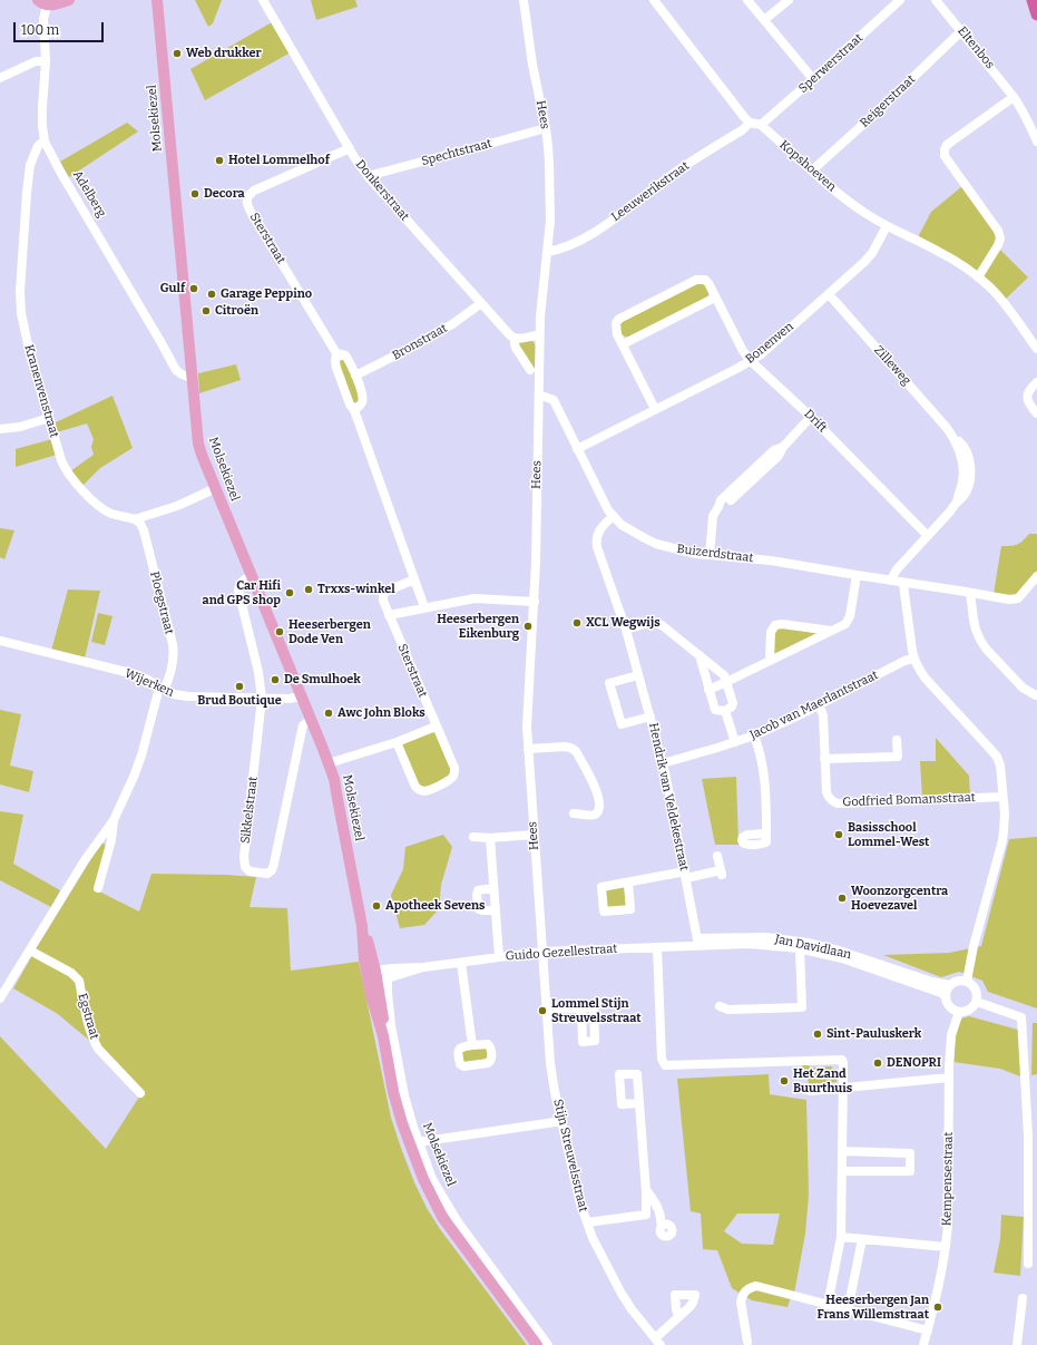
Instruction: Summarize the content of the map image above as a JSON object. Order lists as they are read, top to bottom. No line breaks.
{"streets":{"main road":["Molsekiezel"],"street":["Eltenbos","Sperwerstraat","Reigerstraat","Hees","Spechtstraat","Kopshoeven","Donkerstraat","Leeuwerikstraat","Adelberg","Sterstraat","Bronstraat","Bonenven","Zilleweg","Kranenvenstraat","Drift","Buizerdstraat","Ploegstraat","Wijerken","Jacob van Maerlantstraat","Hendrik van Veldekestraat","Godfried Bomansstraat","Sikkelstraat","Jan Davidlaan","Guido Gezellestraat","Egstraat","Stijn Streuvelsstraat","Kempensestraat"]},"crossings":[["Eltenbos","Reigerstraat"],["Sperwerstraat","Kopshoeven"],["Reigerstraat","Kopshoeven"],["Hees","Spechtstraat"],["Hees","Leeuwerikstraat"],["Hees","Buizerdstraat"],["Hees","Guido Gezellestraat"],["Hees","Stijn Streuvelsstraat"],["Molsekiezel","Adelberg"],["Molsekiezel","Wijerken"],["Molsekiezel","Sikkelstraat"],["Molsekiezel","Guido Gezellestraat"],["Spechtstraat","Donkerstraat"],["Kopshoeven","Leeuwerikstraat"],["Kopshoeven","Bonenven"],["Donkerstraat","Sterstraat"],["Donkerstraat","Bronstraat"],["Adelberg","Kranenvenstraat"],["Sterstraat","Bronstraat"],["Bonenven","Zilleweg"],["Bonenven","Drift"],["Bonenven","Buizerdstraat"],["Zilleweg","Drift"],["Zilleweg","Buizerdstraat"],["Kranenvenstraat","Ploegstraat"],["Buizerdstraat","Hendrik van Veldekestraat"],["Ploegstraat","Wijerken"],["Wijerken","Sikkelstraat"],["Jacob van Maerlantstraat","Hendrik van Veldekestraat"],["Jacob van Maerlantstraat","Godfried Bomansstraat"],["Hendrik van Veldekestraat","Jan Davidlaan"],["Hendrik van Veldekestraat","Guido Gezellestraat"],["Jan Davidlaan","Guido Gezellestraat"],["Jan Davidlaan","Kempensestraat"],["Guido Gezellestraat","Stijn Streuvelsstraat"]],"places":["Web drukker","Hotel Lommelhof","Decora","Gulf","Garage Peppino","Citroën","Trxxs-winkel","Car Hifi and GPS shop","XCL Wegwijs","Heeserbergen Eikenburg","Heeserbergen Dode Ven","De Smulhoek","Brud Boutique","Awc John Bloks","Basisschool Lommel-West","Woonzorgcentra Hoevezavel","Apotheek Sevens","Lommel Stijn Streuvelsstraat","Sint-Pauluskerk","DENOPRI","Het Zand Buurthuis","Heeserbergen Jan Frans Willemstraat"],"scale_bar":"100 m"}
